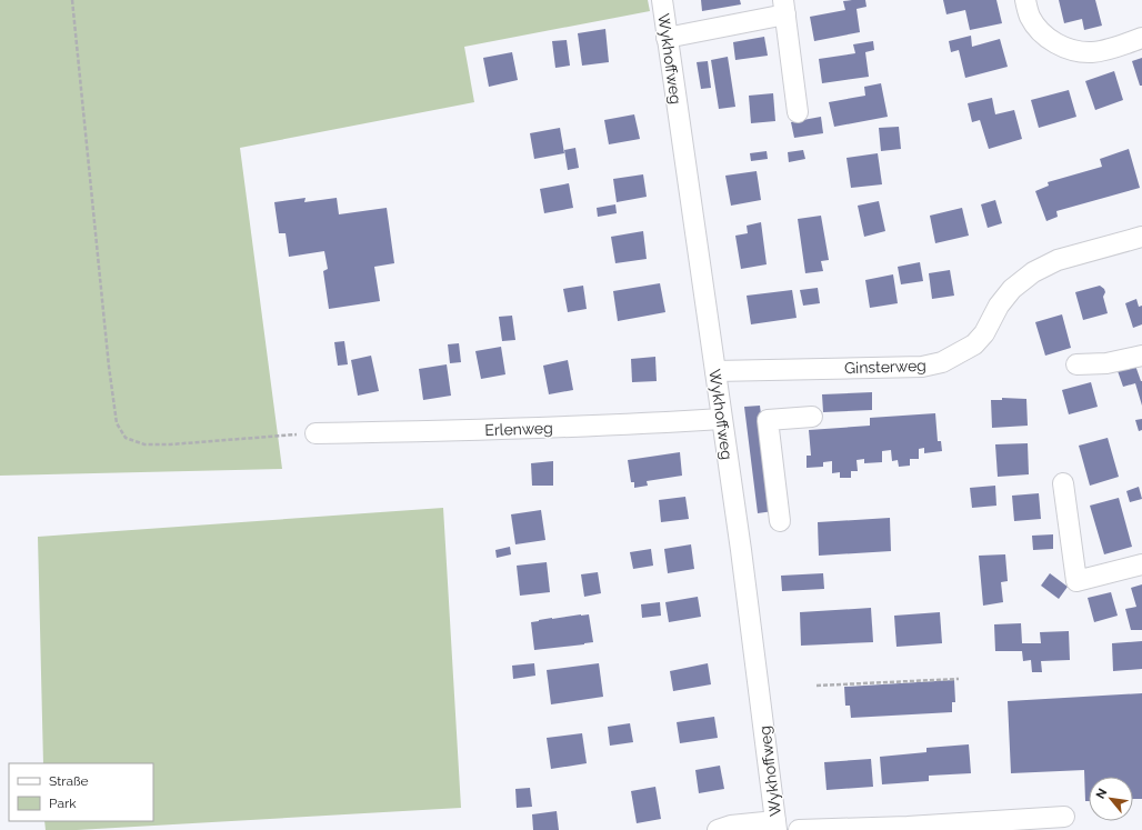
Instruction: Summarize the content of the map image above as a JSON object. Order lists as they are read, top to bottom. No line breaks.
{"streets":{"street":["Wykhoffweg","Ginsterweg","Erlenweg"]},"crossings":[["Wykhoffweg","Ginsterweg"],["Wykhoffweg","Erlenweg"]],"legend":["Straße","Park"],"north":"top left"}
